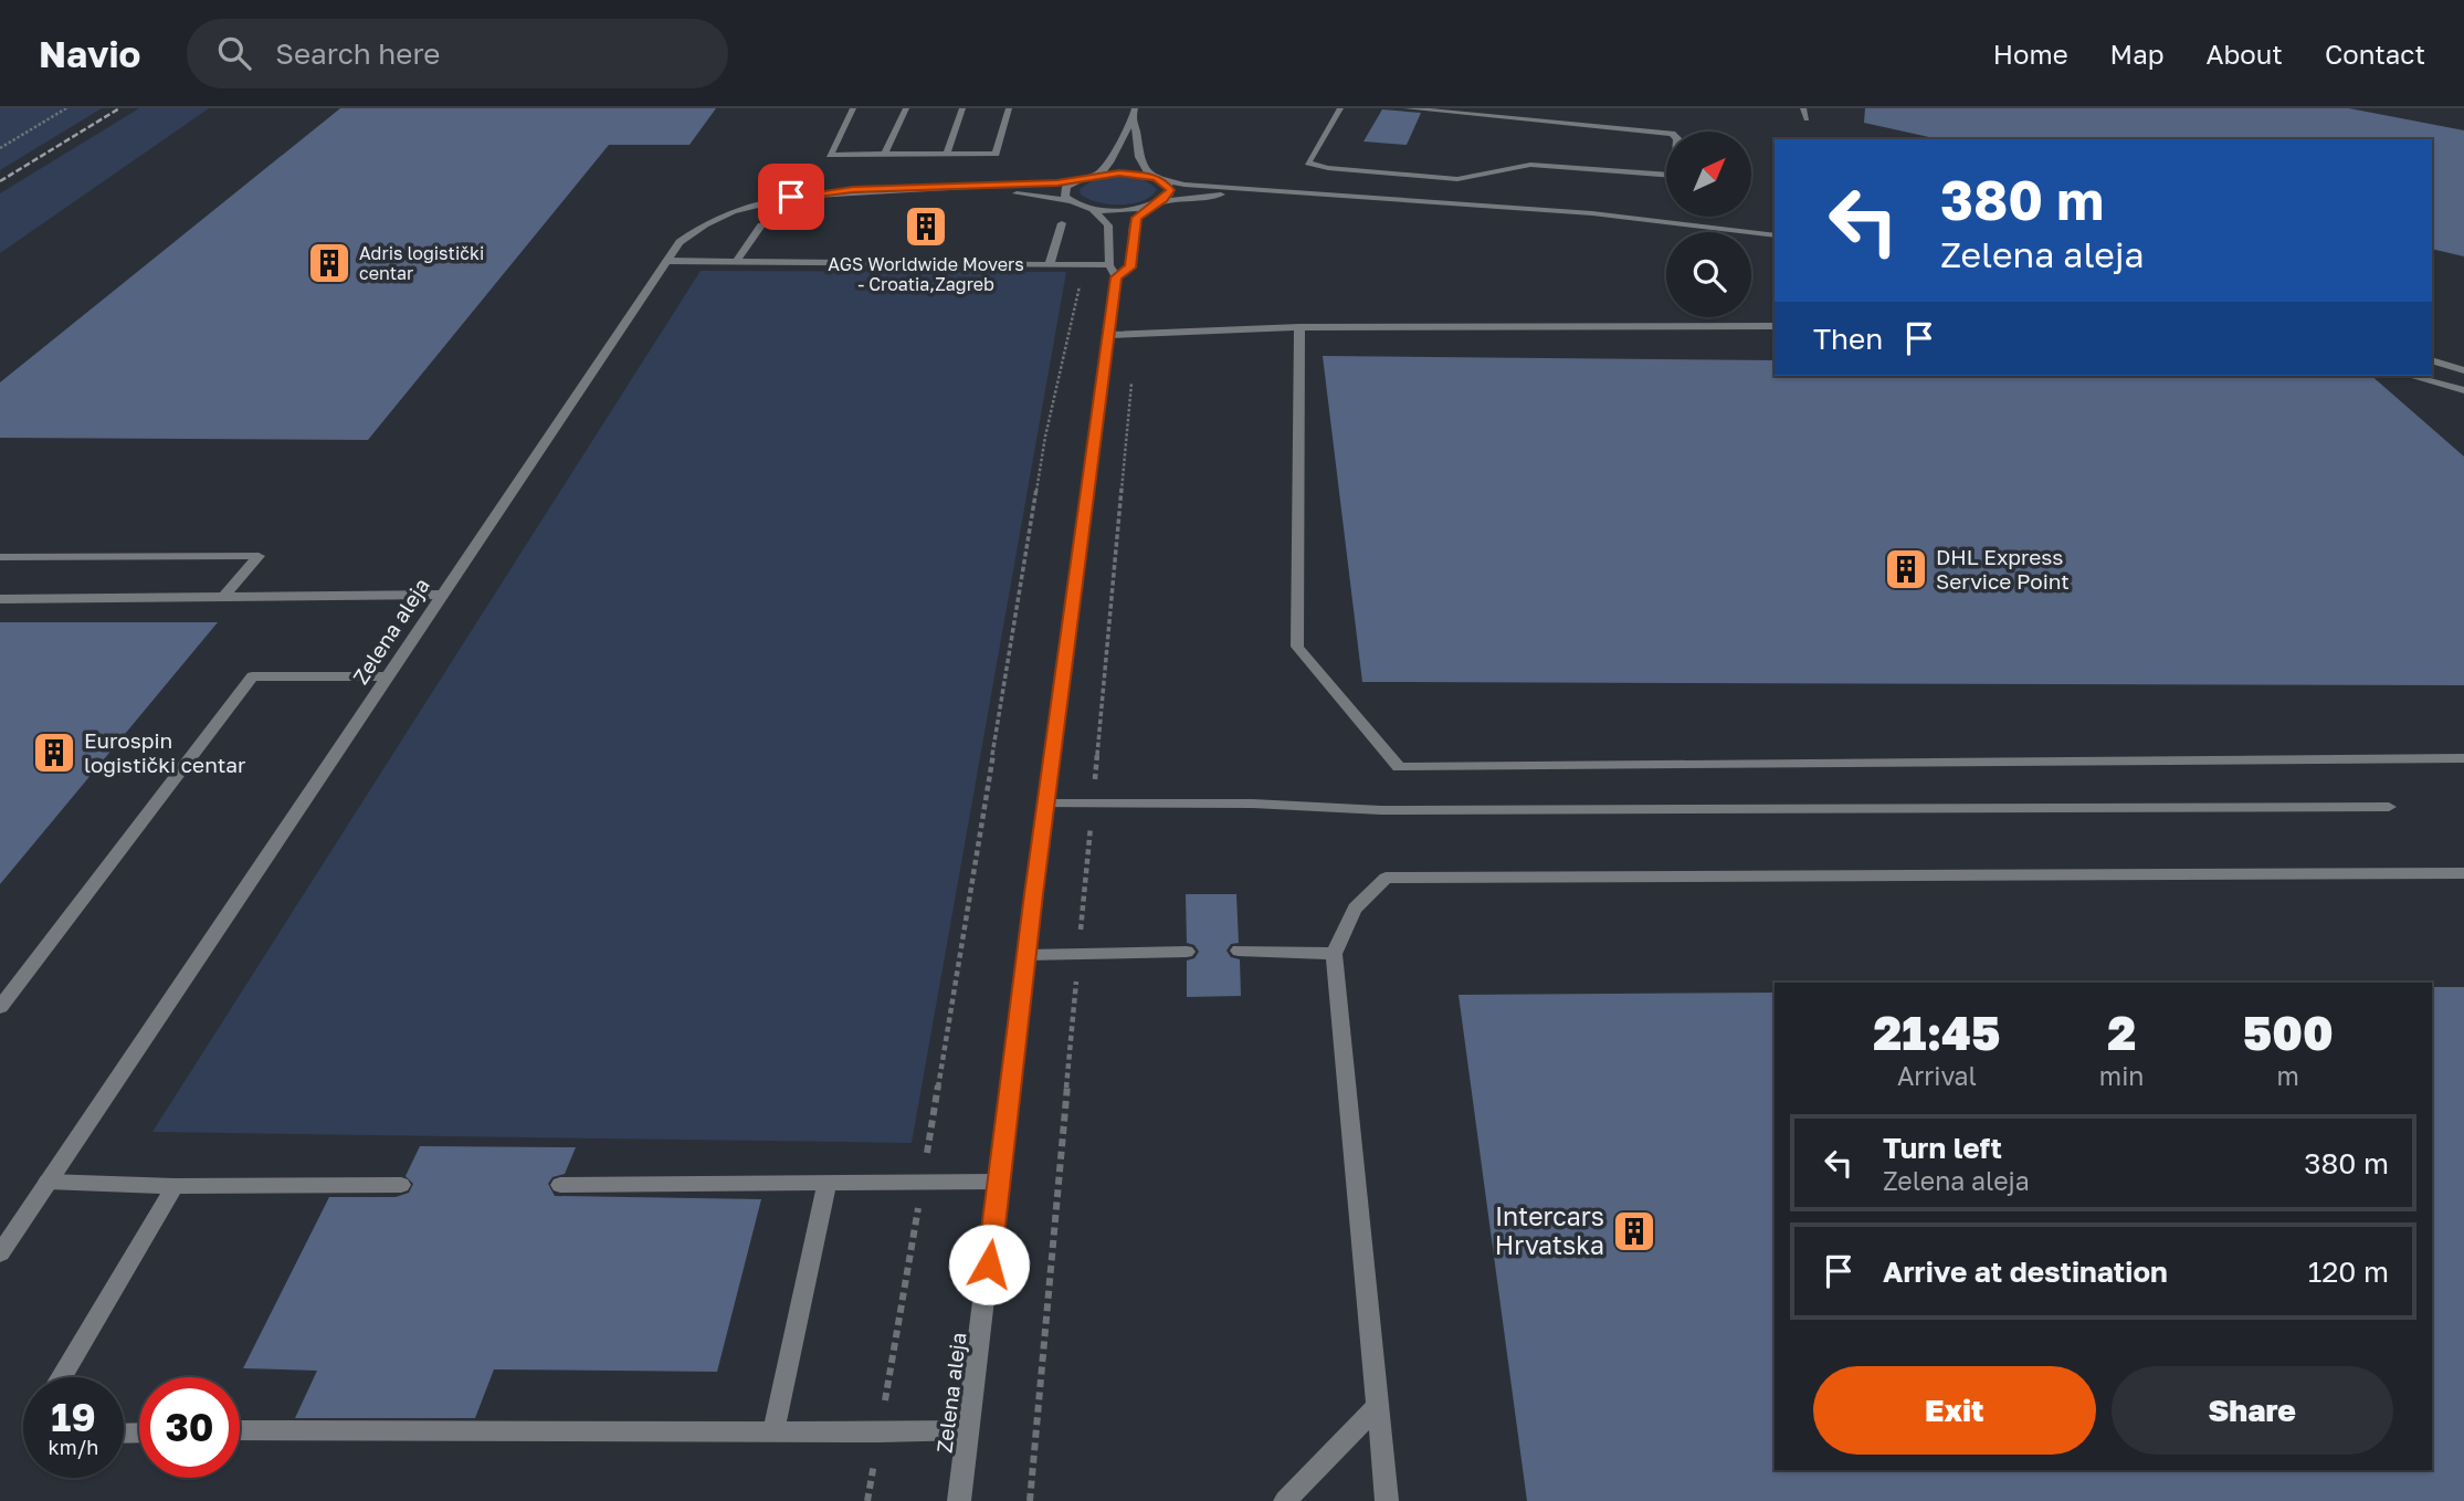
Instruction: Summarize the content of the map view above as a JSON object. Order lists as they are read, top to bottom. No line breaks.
{"streets":{"street":["Zelena aleja"]},"places":{"building":["AGS Worldwide Movers - Croatia,Zagreb","Adris logistički centar","DHL Express Service Point","Eurospin logistički centar","Intercars Hrvatska"]},"north":"top right","page":{"header":"Navio","search":"Search here","nav":["Home","Map","About","Contact"],"turn":["380 m","Zelena aleja"],"then":"Then","eta":["21:45","Arrival","2","min","500","m"],"list":[{"name":"Turn left","note":"Zelena aleja","value":"380 m"},{"name":"Arrive at destination","value":"120 m"}],"buttons":["Exit","Share"],"speed":"19 km/h","limit":"30"}}
